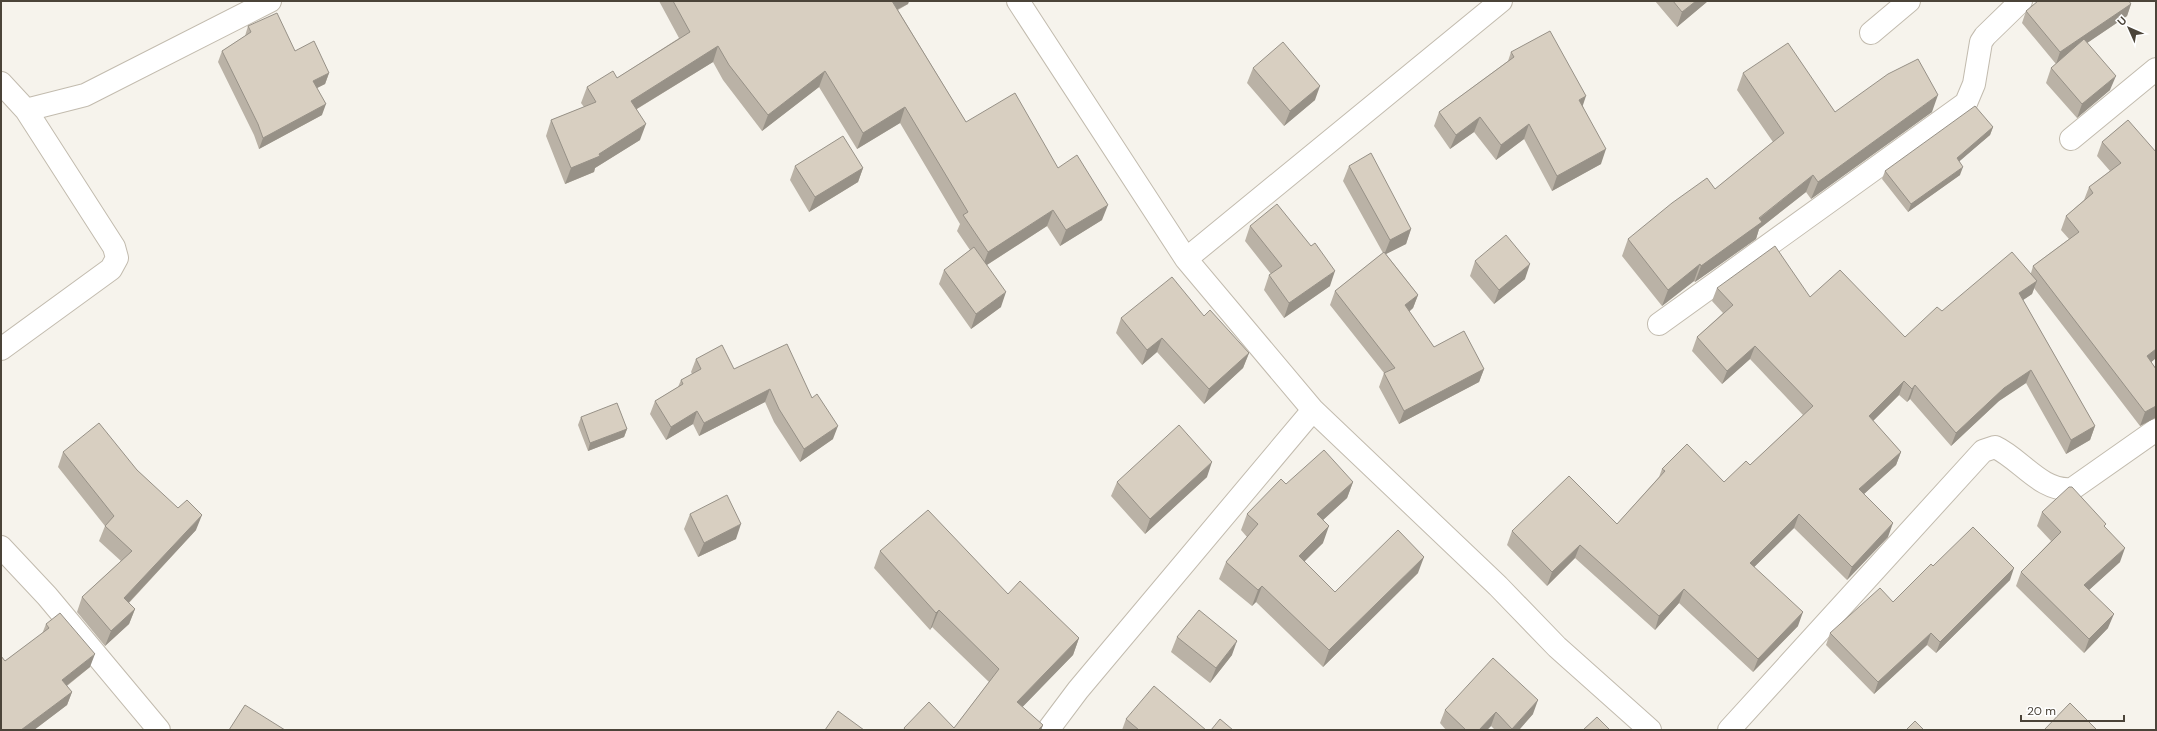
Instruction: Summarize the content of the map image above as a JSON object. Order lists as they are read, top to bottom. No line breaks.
{"scale_bar":"20 m","north":"top left"}
